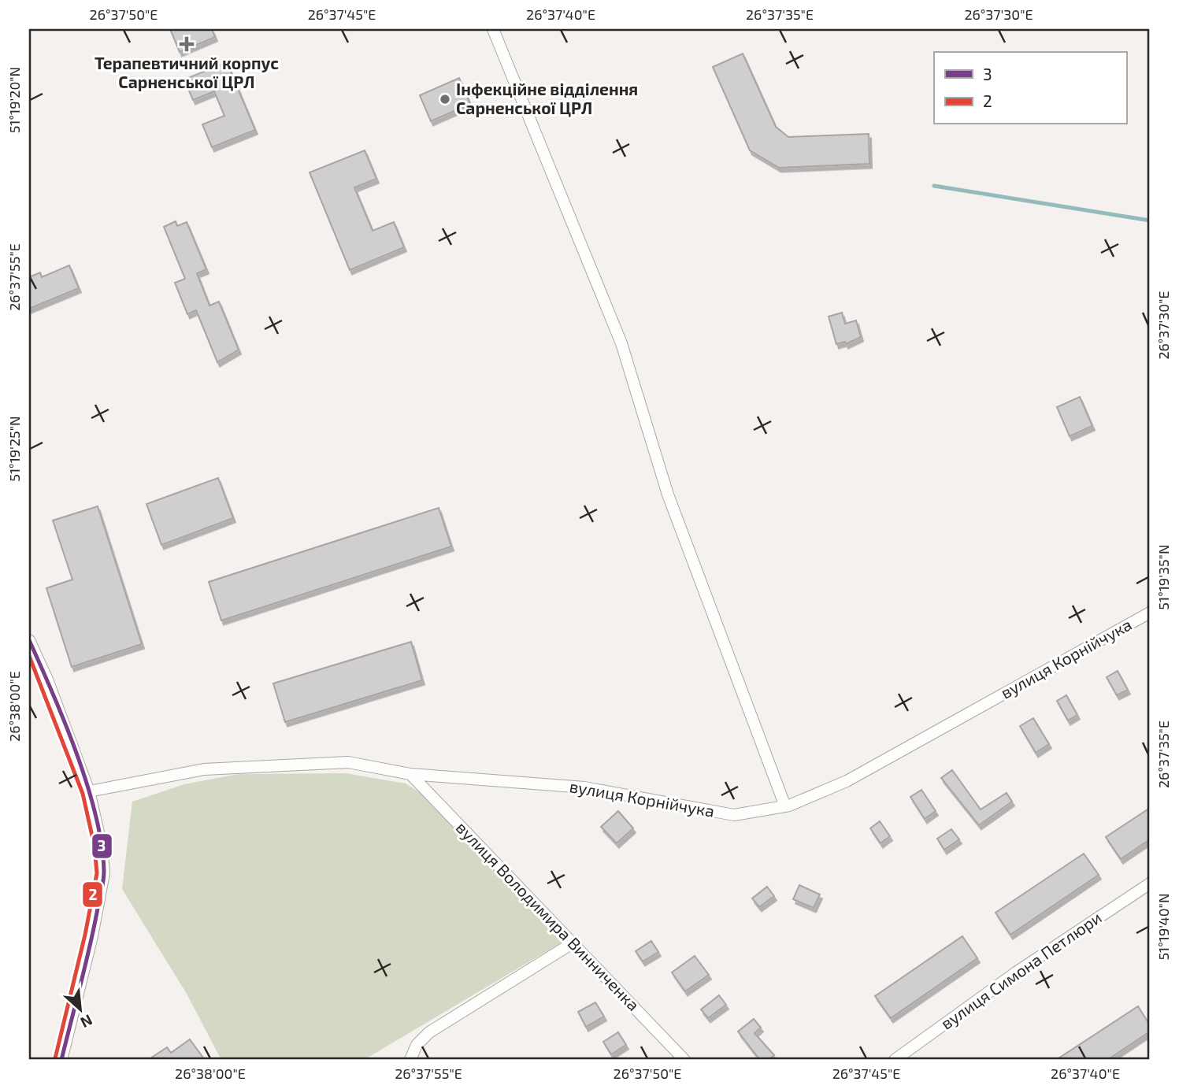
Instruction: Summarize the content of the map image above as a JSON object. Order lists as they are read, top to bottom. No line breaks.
{"streets":{"street":["вулиця Корнійчука","вулиця Володимира Винниченка","вулиця Симона Петлюри"]},"crossings":[["вулиця Корнійчука","вулиця Володимира Винниченка"]],"places":{"health":["Терапевтичний корпус Сарненської ЦРЛ"],"other":["Інфекційне відділення Сарненської ЦРЛ"]},"lines":["transit line 3","transit line 2"],"legend":["3","2"],"north":"bottom right","coordinates":["26°37'50\"E","26°37'45\"E","26°37'40\"E","26°37'35\"E","26°37'30\"E","51°19'20\"N","26°37'55\"E","51°19'25\"N","51°19'35\"N","26°38'00\"E","51°19'40\"N"]}
